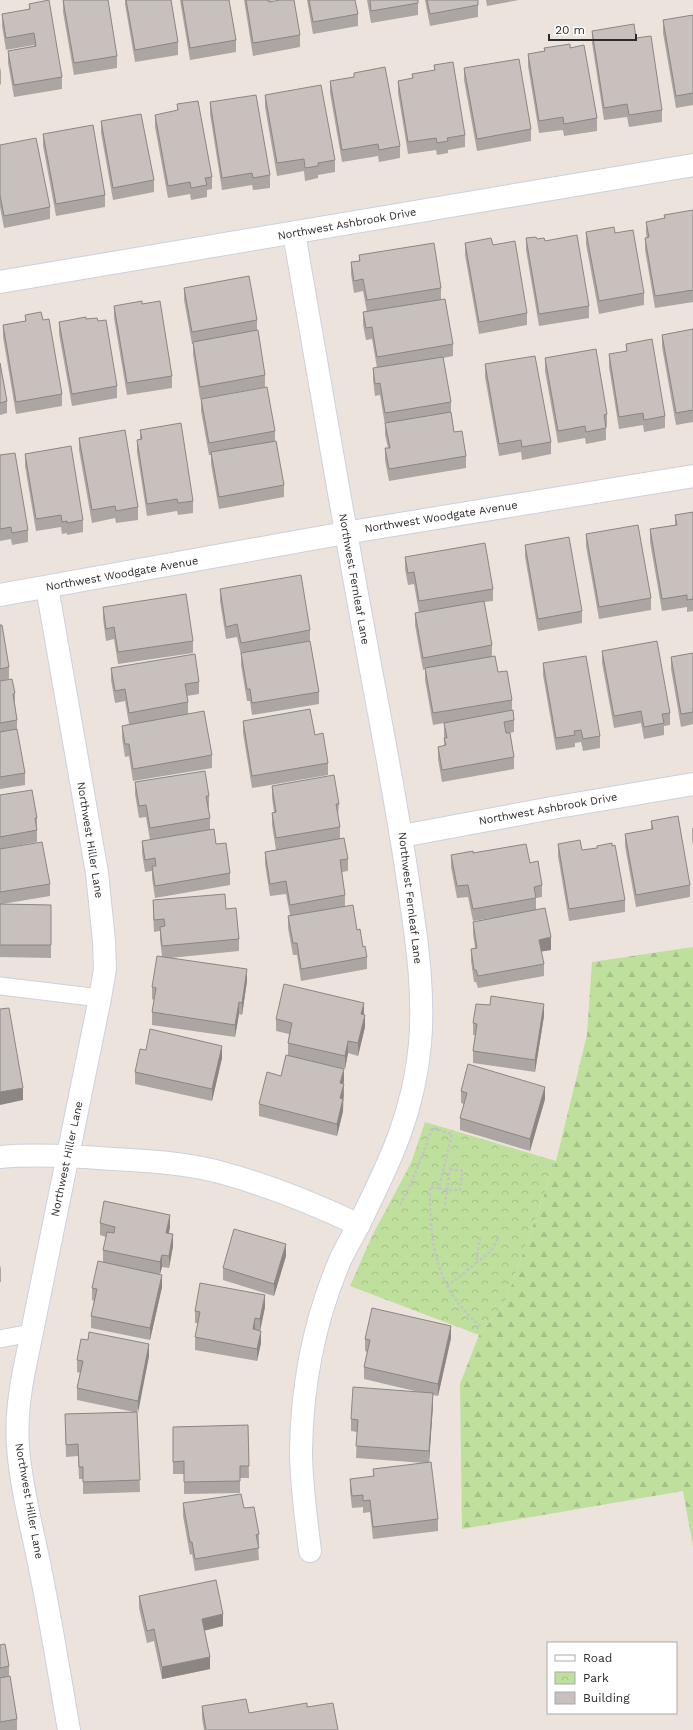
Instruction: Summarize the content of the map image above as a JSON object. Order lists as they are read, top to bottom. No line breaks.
{"streets":{"street":["Northwest Ashbrook Drive","Northwest Woodgate Avenue","Northwest Fernleaf Lane","Northwest Hiller Lane"]},"crossings":[["Northwest Ashbrook Drive","Northwest Fernleaf Lane"],["Northwest Woodgate Avenue","Northwest Fernleaf Lane"],["Northwest Woodgate Avenue","Northwest Hiller Lane"]],"legend":["Road","Park","Building"],"scale_bar":"20 m"}
